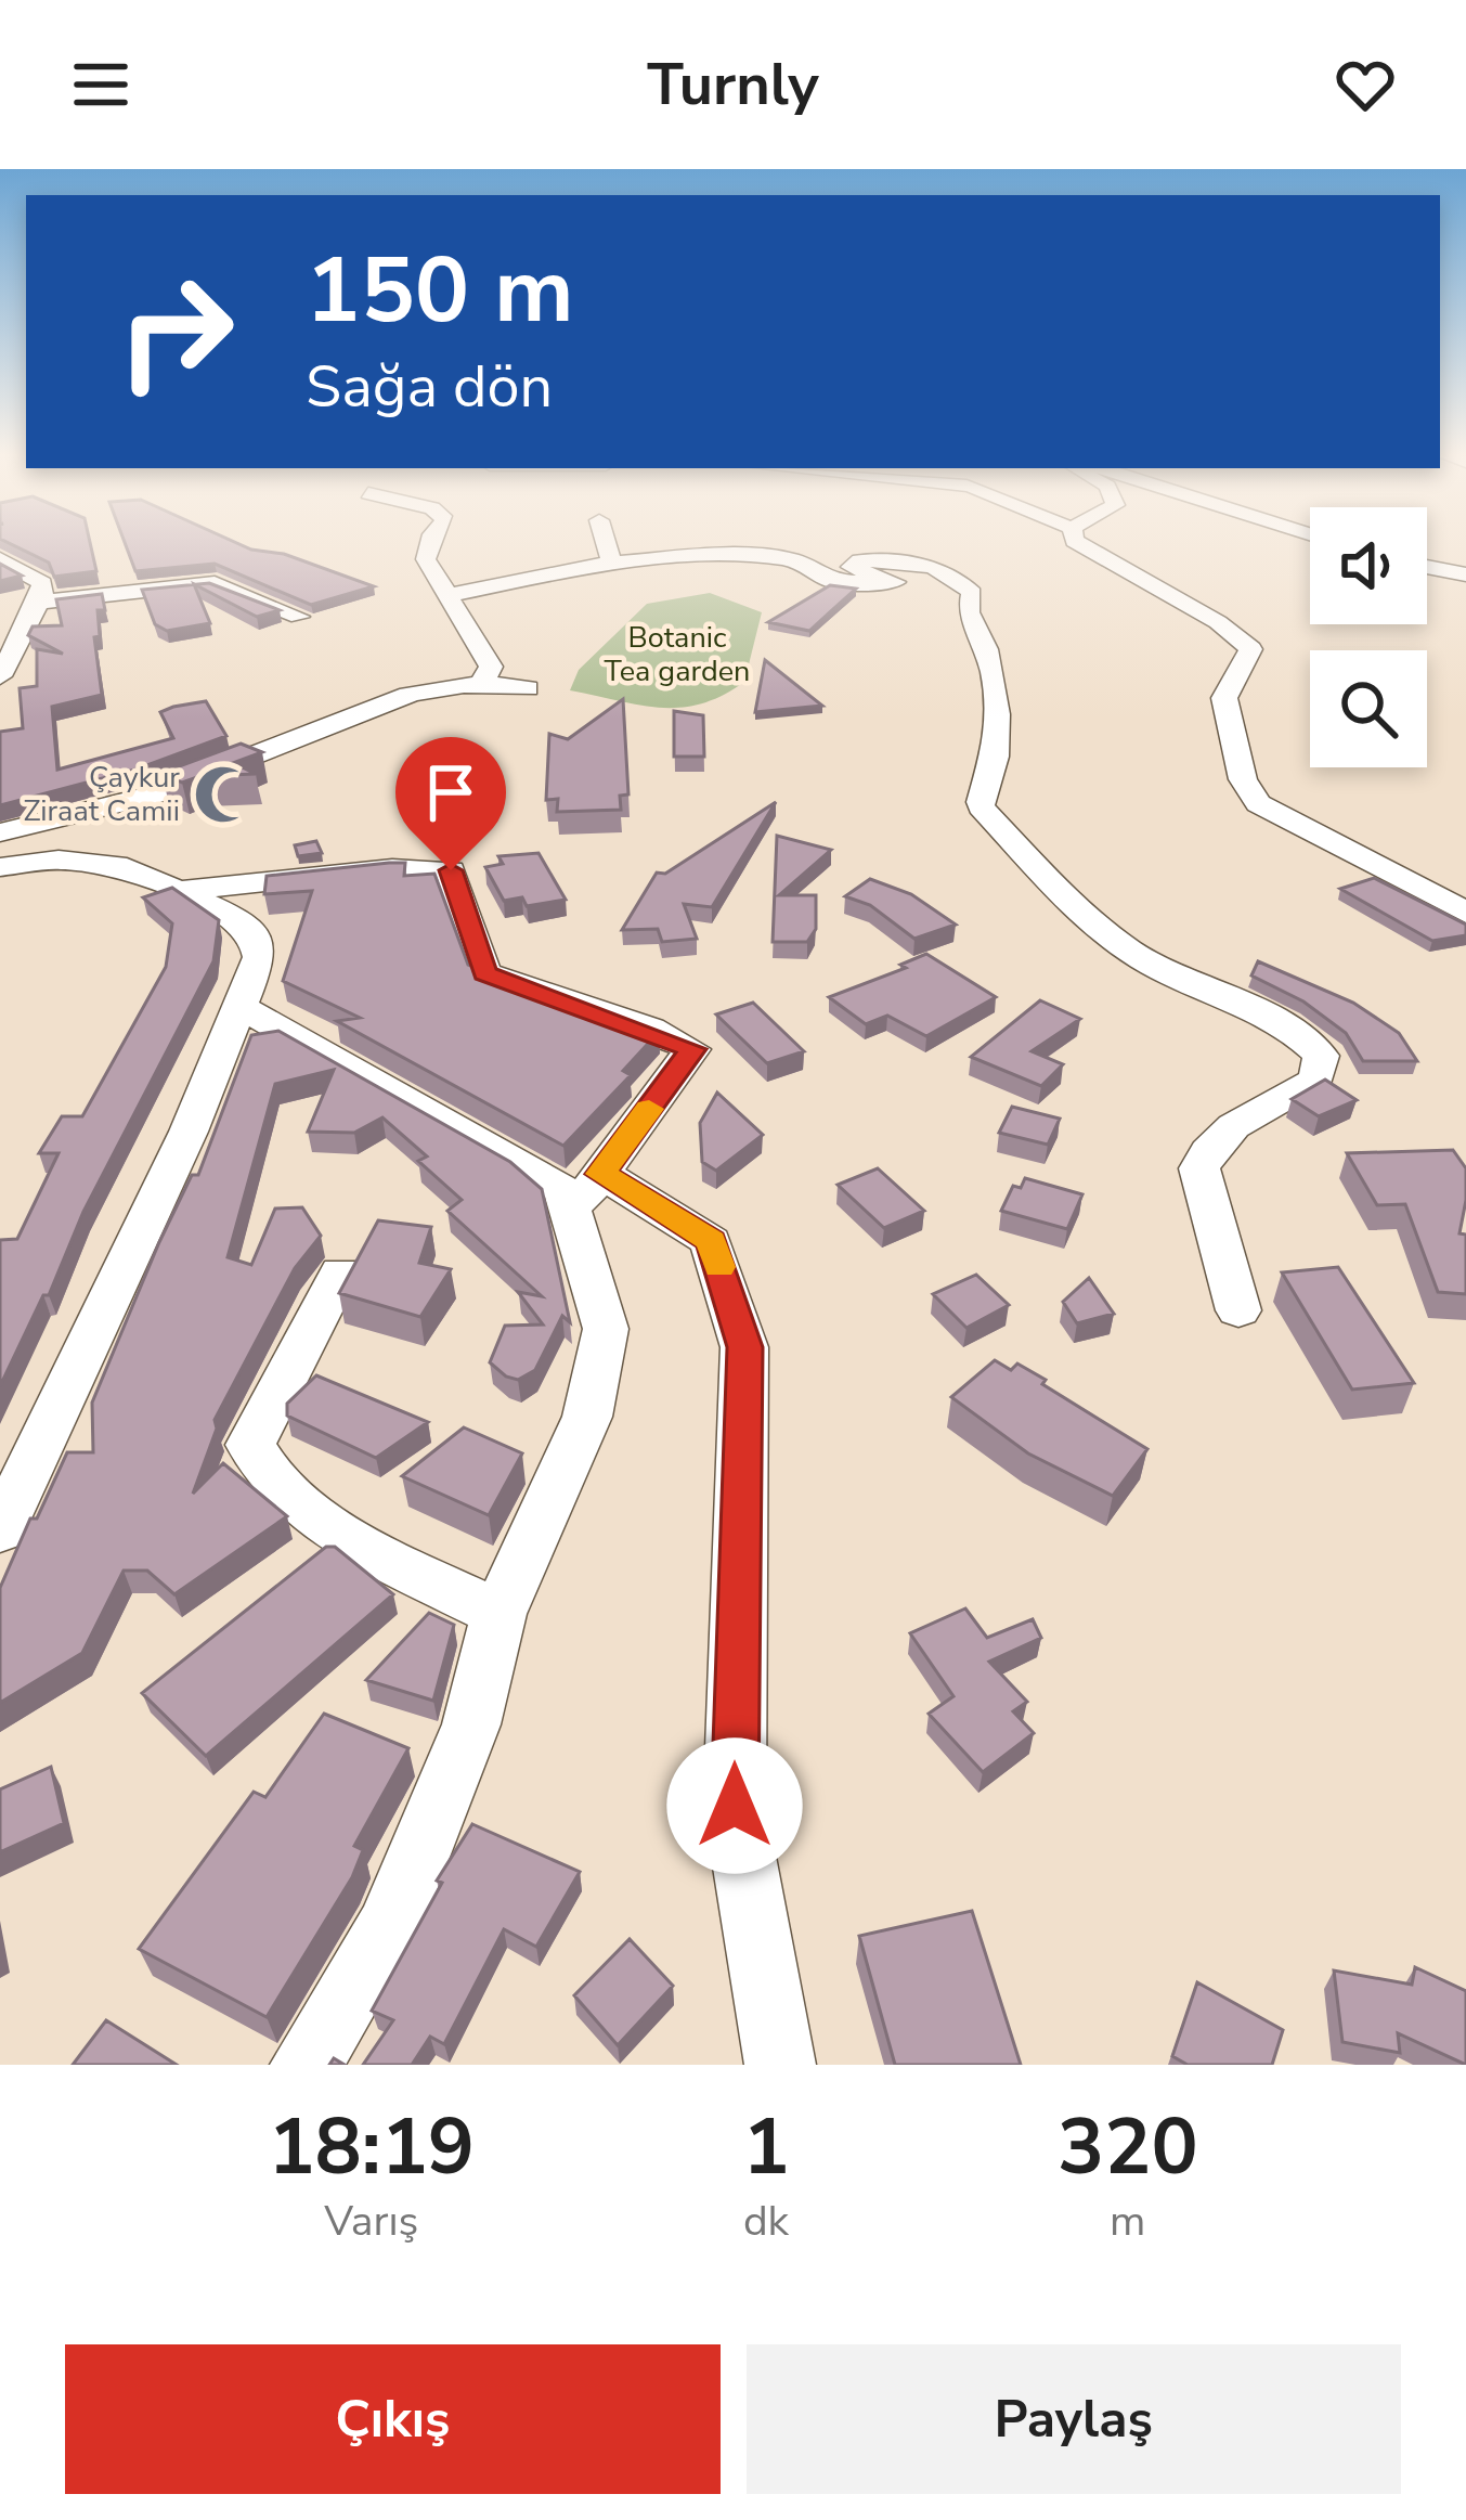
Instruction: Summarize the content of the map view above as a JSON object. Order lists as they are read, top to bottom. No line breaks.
{"parks":["Botanic Tea garden"],"places":{"mosque":["Çaykur Ziraat Camii"]},"page":{"header":"Turnly","turn":["150 m","Sağa dön"],"eta":["18:19","Varış","1","dk","320","m"],"buttons":["Çıkış","Paylaş"]}}
